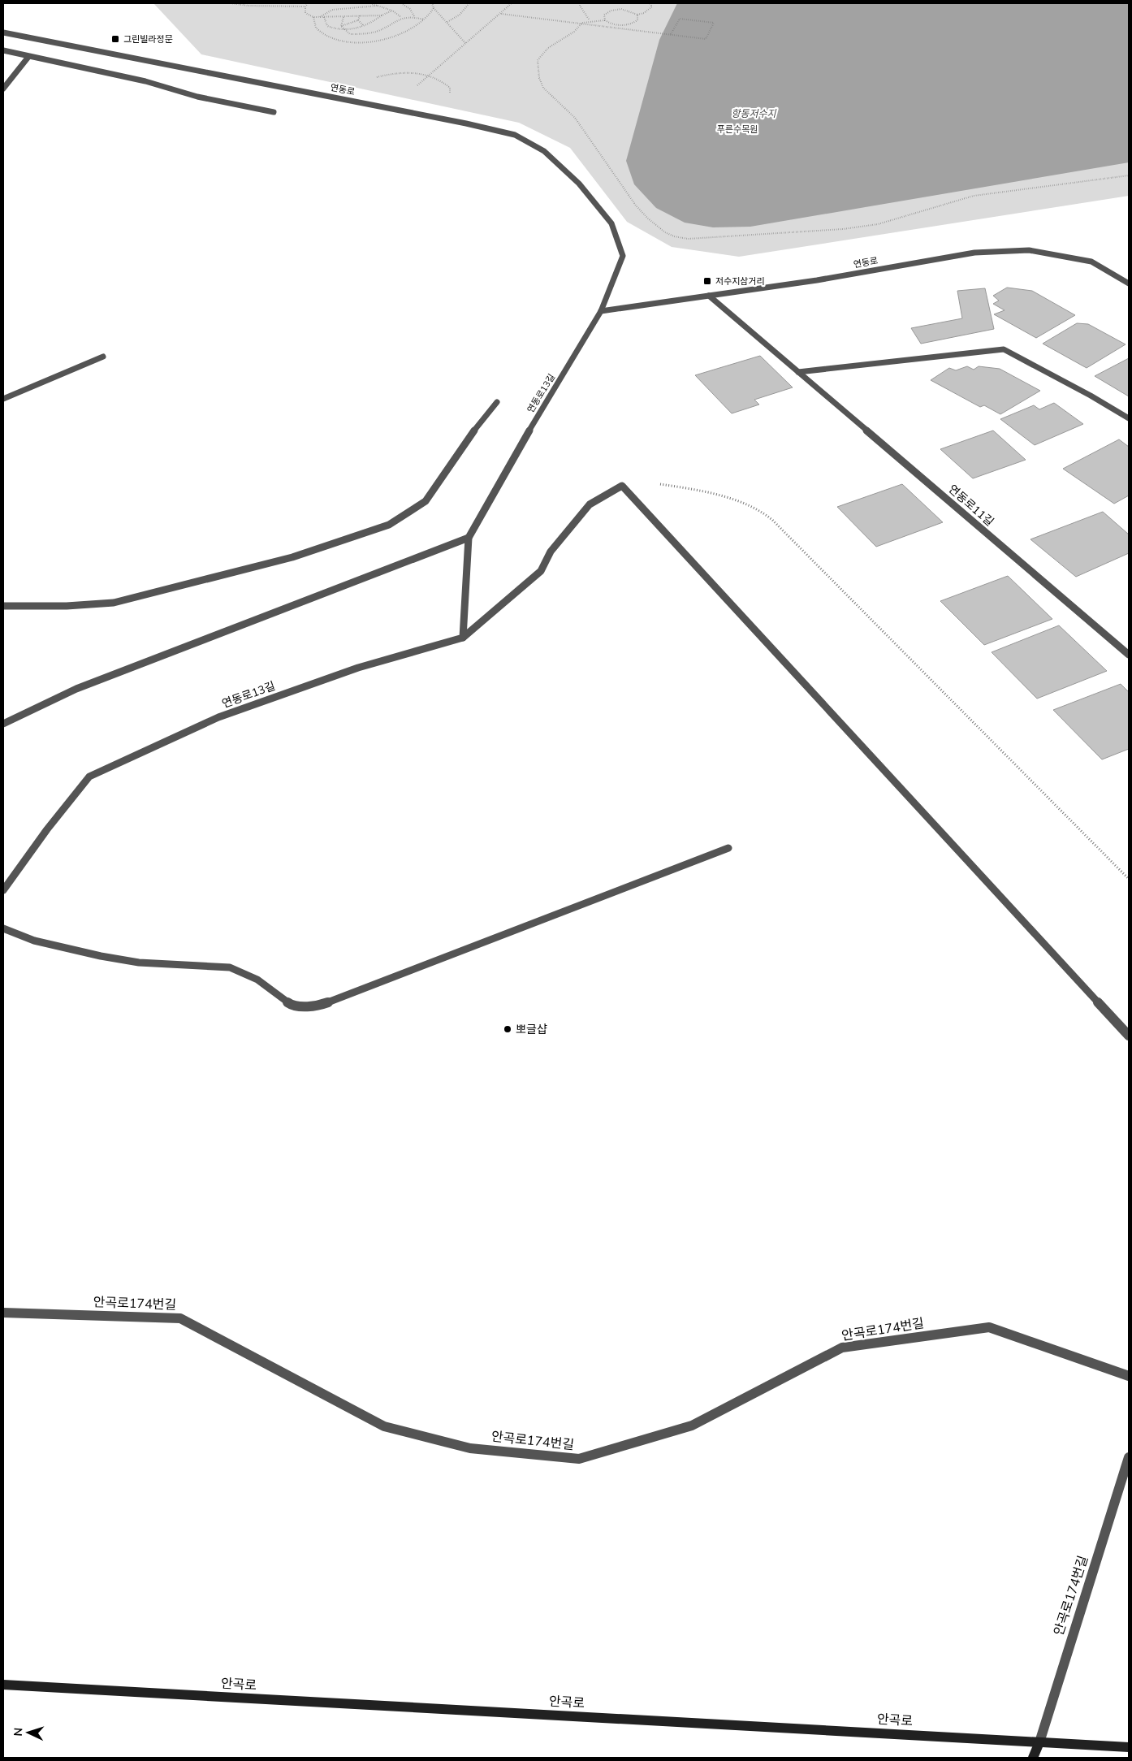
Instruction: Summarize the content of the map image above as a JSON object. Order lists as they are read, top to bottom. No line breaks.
{"streets":{"street":["연동로","연동로13길","연동로11길","안곡로174번길","안곡로"]},"crossings":[["연동로","연동로13길"],["연동로","연동로11길"],["안곡로174번길","안곡로"]],"water":["항동저수지"],"parks":["푸른수목원"],"places":{"transit":["그린빌라정문","저수지삼거리"],"other":["뽀글샵"]},"north":"left"}
